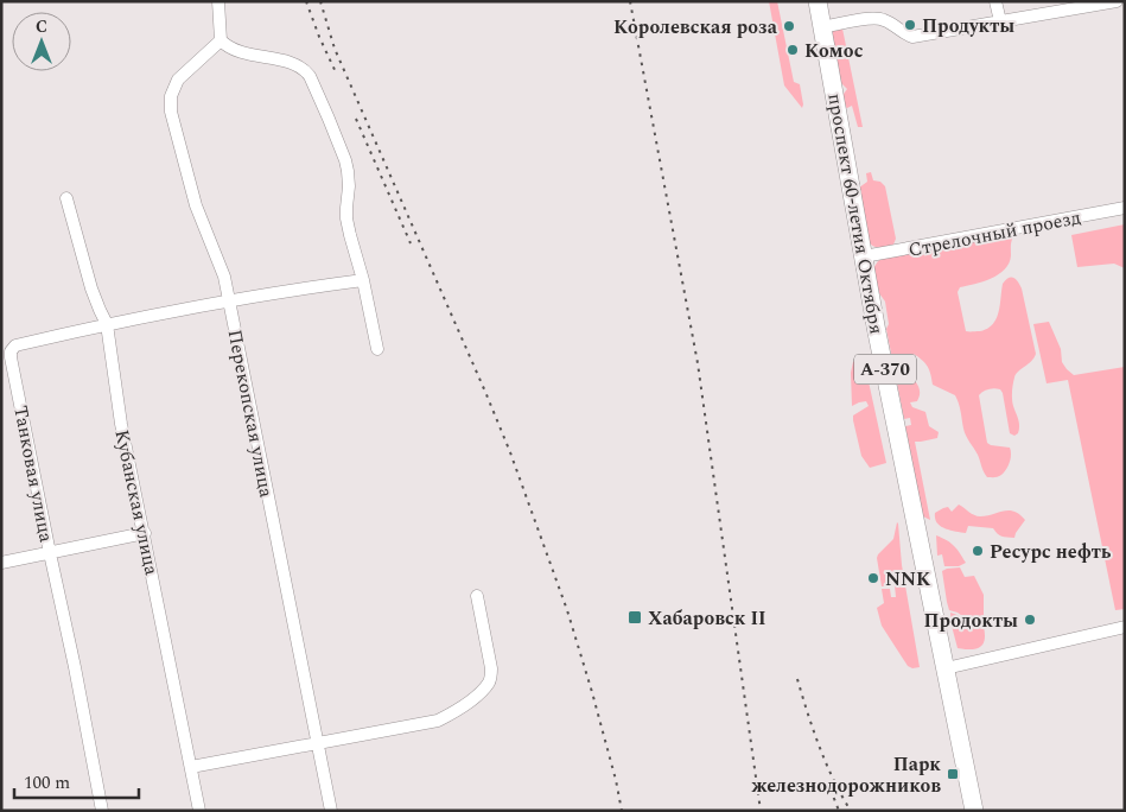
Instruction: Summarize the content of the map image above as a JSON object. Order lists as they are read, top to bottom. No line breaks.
{"streets":{"highway":["проспект 60-летия Октября","А-370"],"street":["Стрелочный проезд","Перекопская улица","Танковая улица","Кубанская улица"]},"crossings":[["проспект 60-летия Октября","Стрелочный проезд"],["Перекопская улица","Танковая улица"],["Танковая улица","Кубанская улица"]],"places":{"other":["Продукты","Королевская роза","Комос","Ресурс нефть","NNK","Продокты"],"transit":["Хабаровск II","Парк железнодорожников"]},"scale_bar":"100 m","north":"top"}
